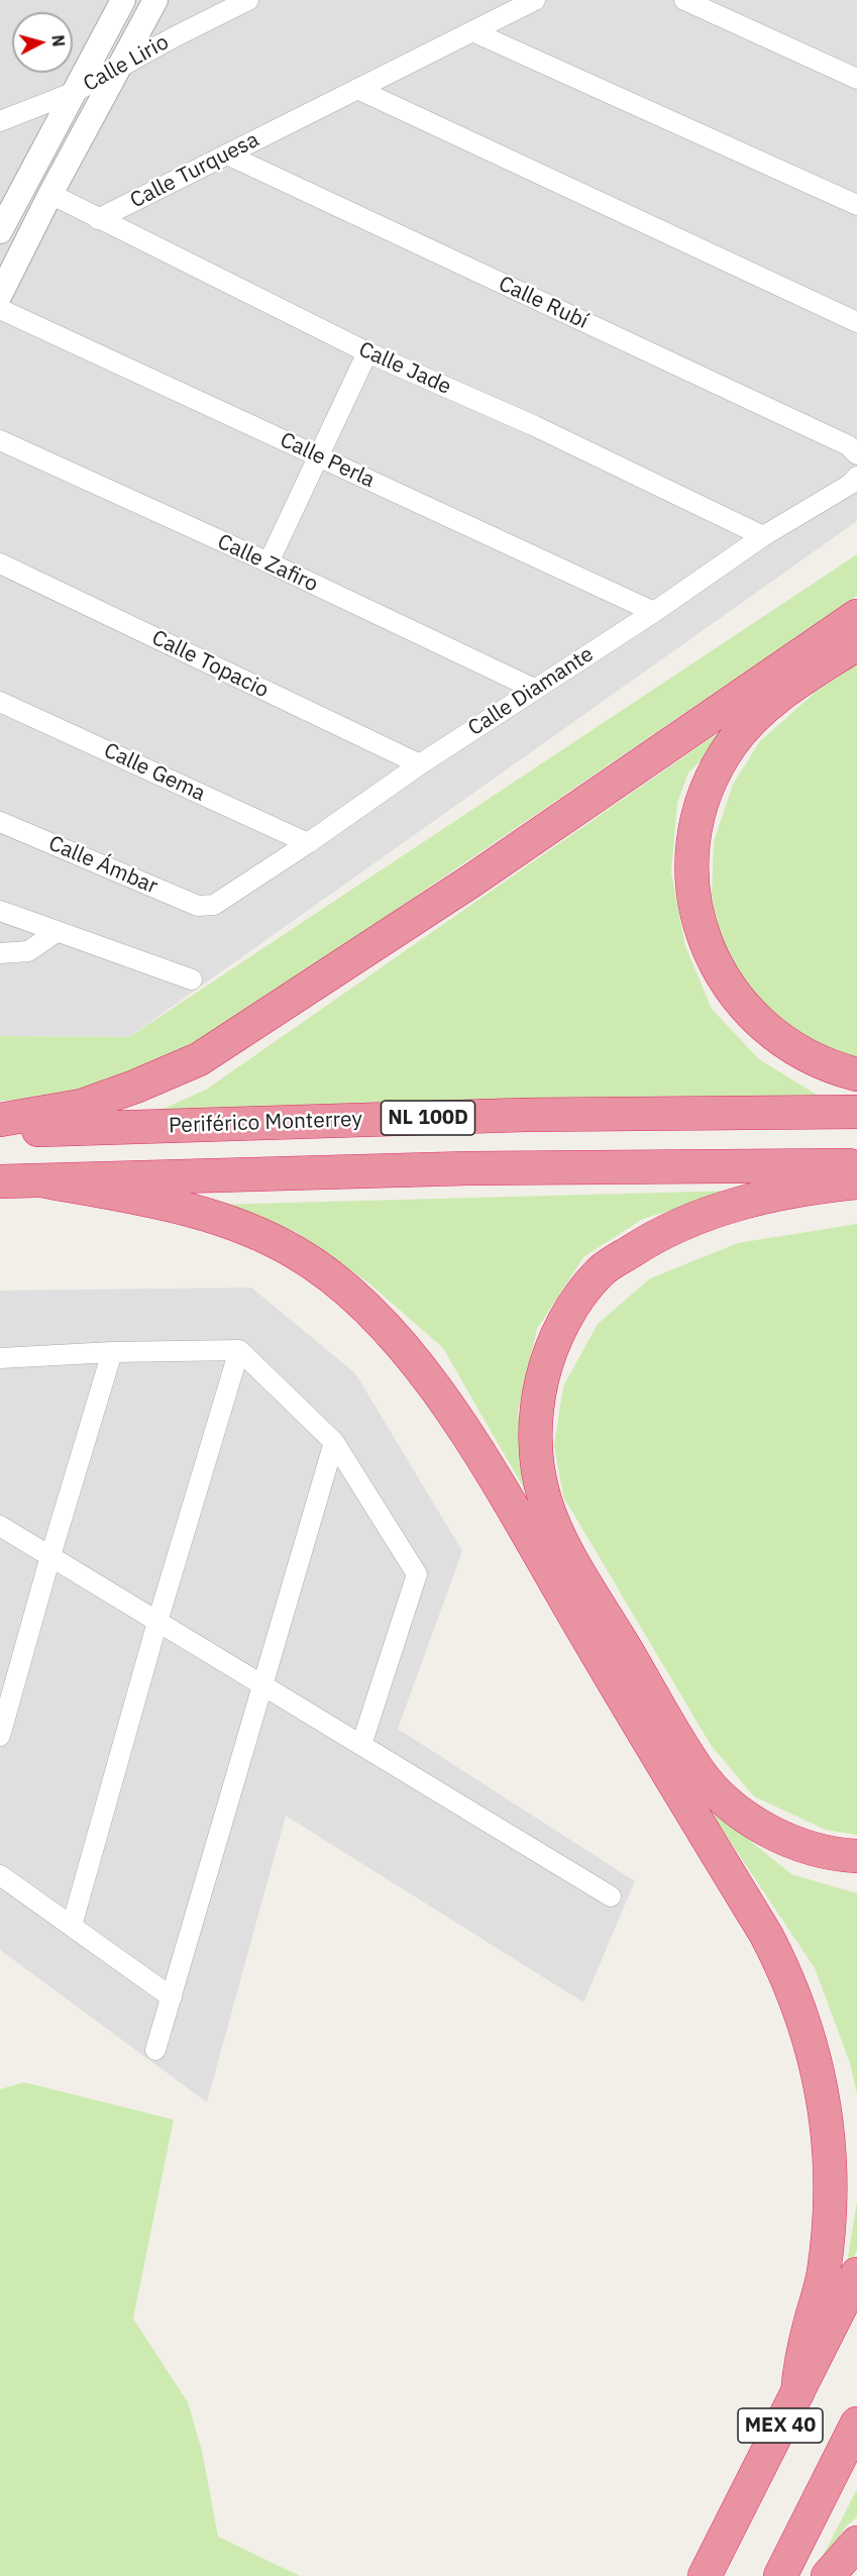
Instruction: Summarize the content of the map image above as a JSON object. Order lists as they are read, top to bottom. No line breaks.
{"streets":{"highway":["NL 100D","Periférico Monterrey","MEX 40"],"street":["Calle Lirio","Calle Turquesa","Calle Rubí","Calle Jade","Calle Perla","Calle Zafiro","Calle Topacio","Calle Diamante","Calle Gema","Calle Ámbar"]},"crossings":[["Calle Turquesa","Calle Rubí"],["Calle Turquesa","Calle Jade"],["Calle Jade","Calle Diamante"],["Calle Perla","Calle Diamante"],["Calle Zafiro","Calle Diamante"],["Calle Topacio","Calle Diamante"],["Calle Diamante","Calle Gema"],["Calle Diamante","Calle Ámbar"]],"north":"right"}
